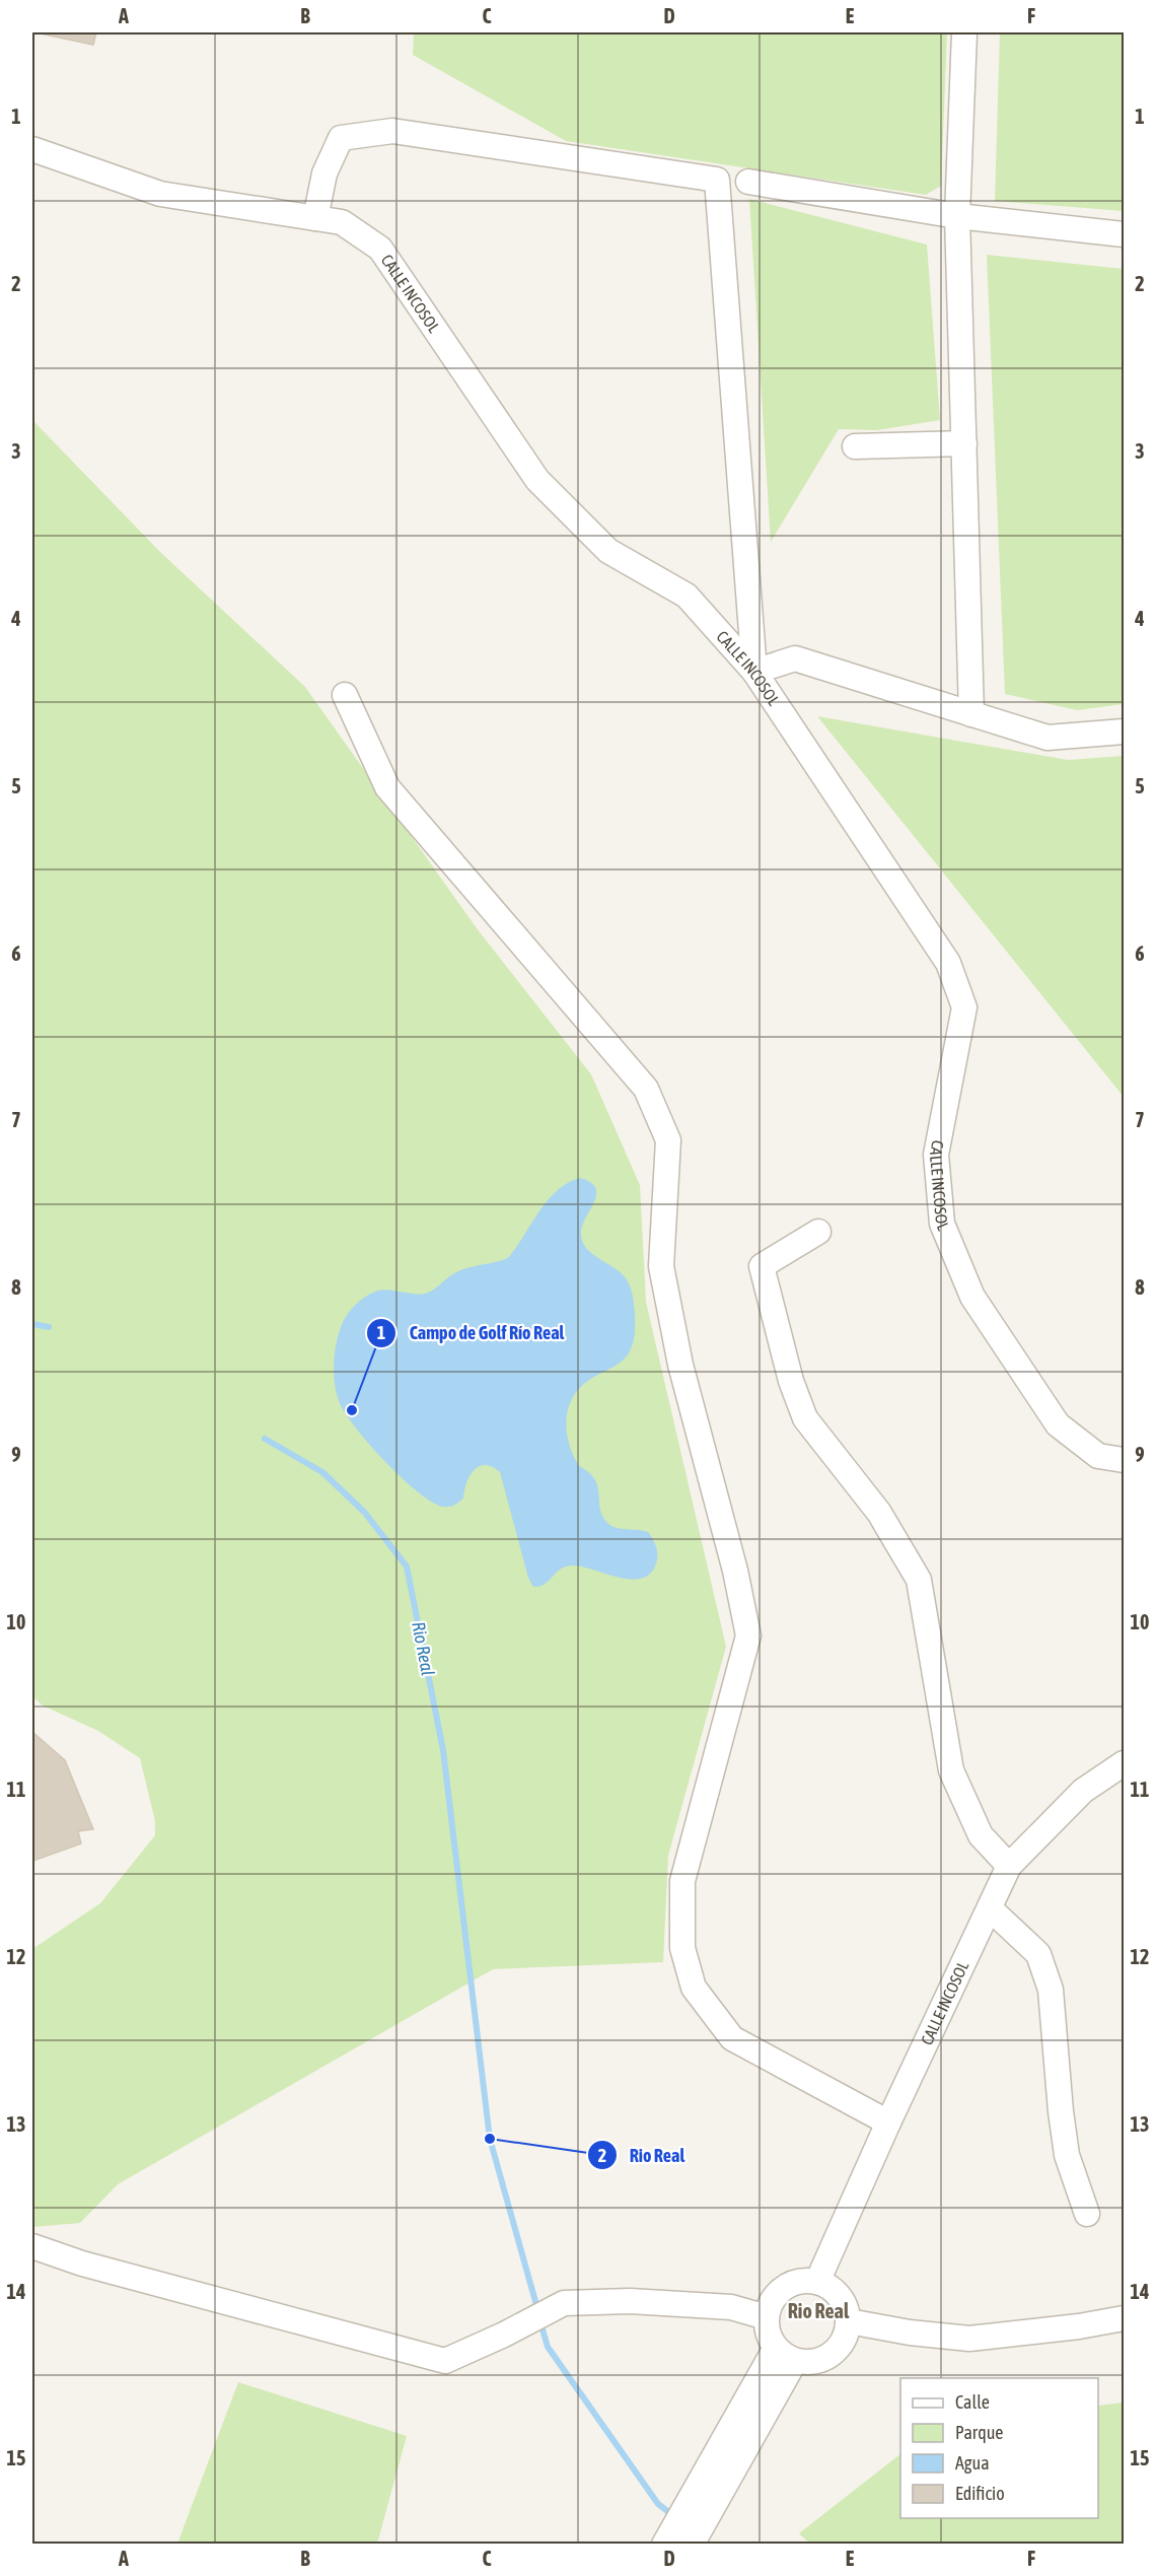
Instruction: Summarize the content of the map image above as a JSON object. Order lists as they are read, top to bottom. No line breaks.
{"streets":{"street":["CALLE INCOSOL"]},"districts":["Rio Real"],"water":["Rio Real"],"places":["Campo de Golf Río Real","Rio Real"],"legend":["Calle","Parque","Agua","Edificio"],"grid":{"columns":["A","B","C","D","E","F"],"rows":["1","2","3","4","5","6","7","8","9","10","11","12","13","14","15"]}}
